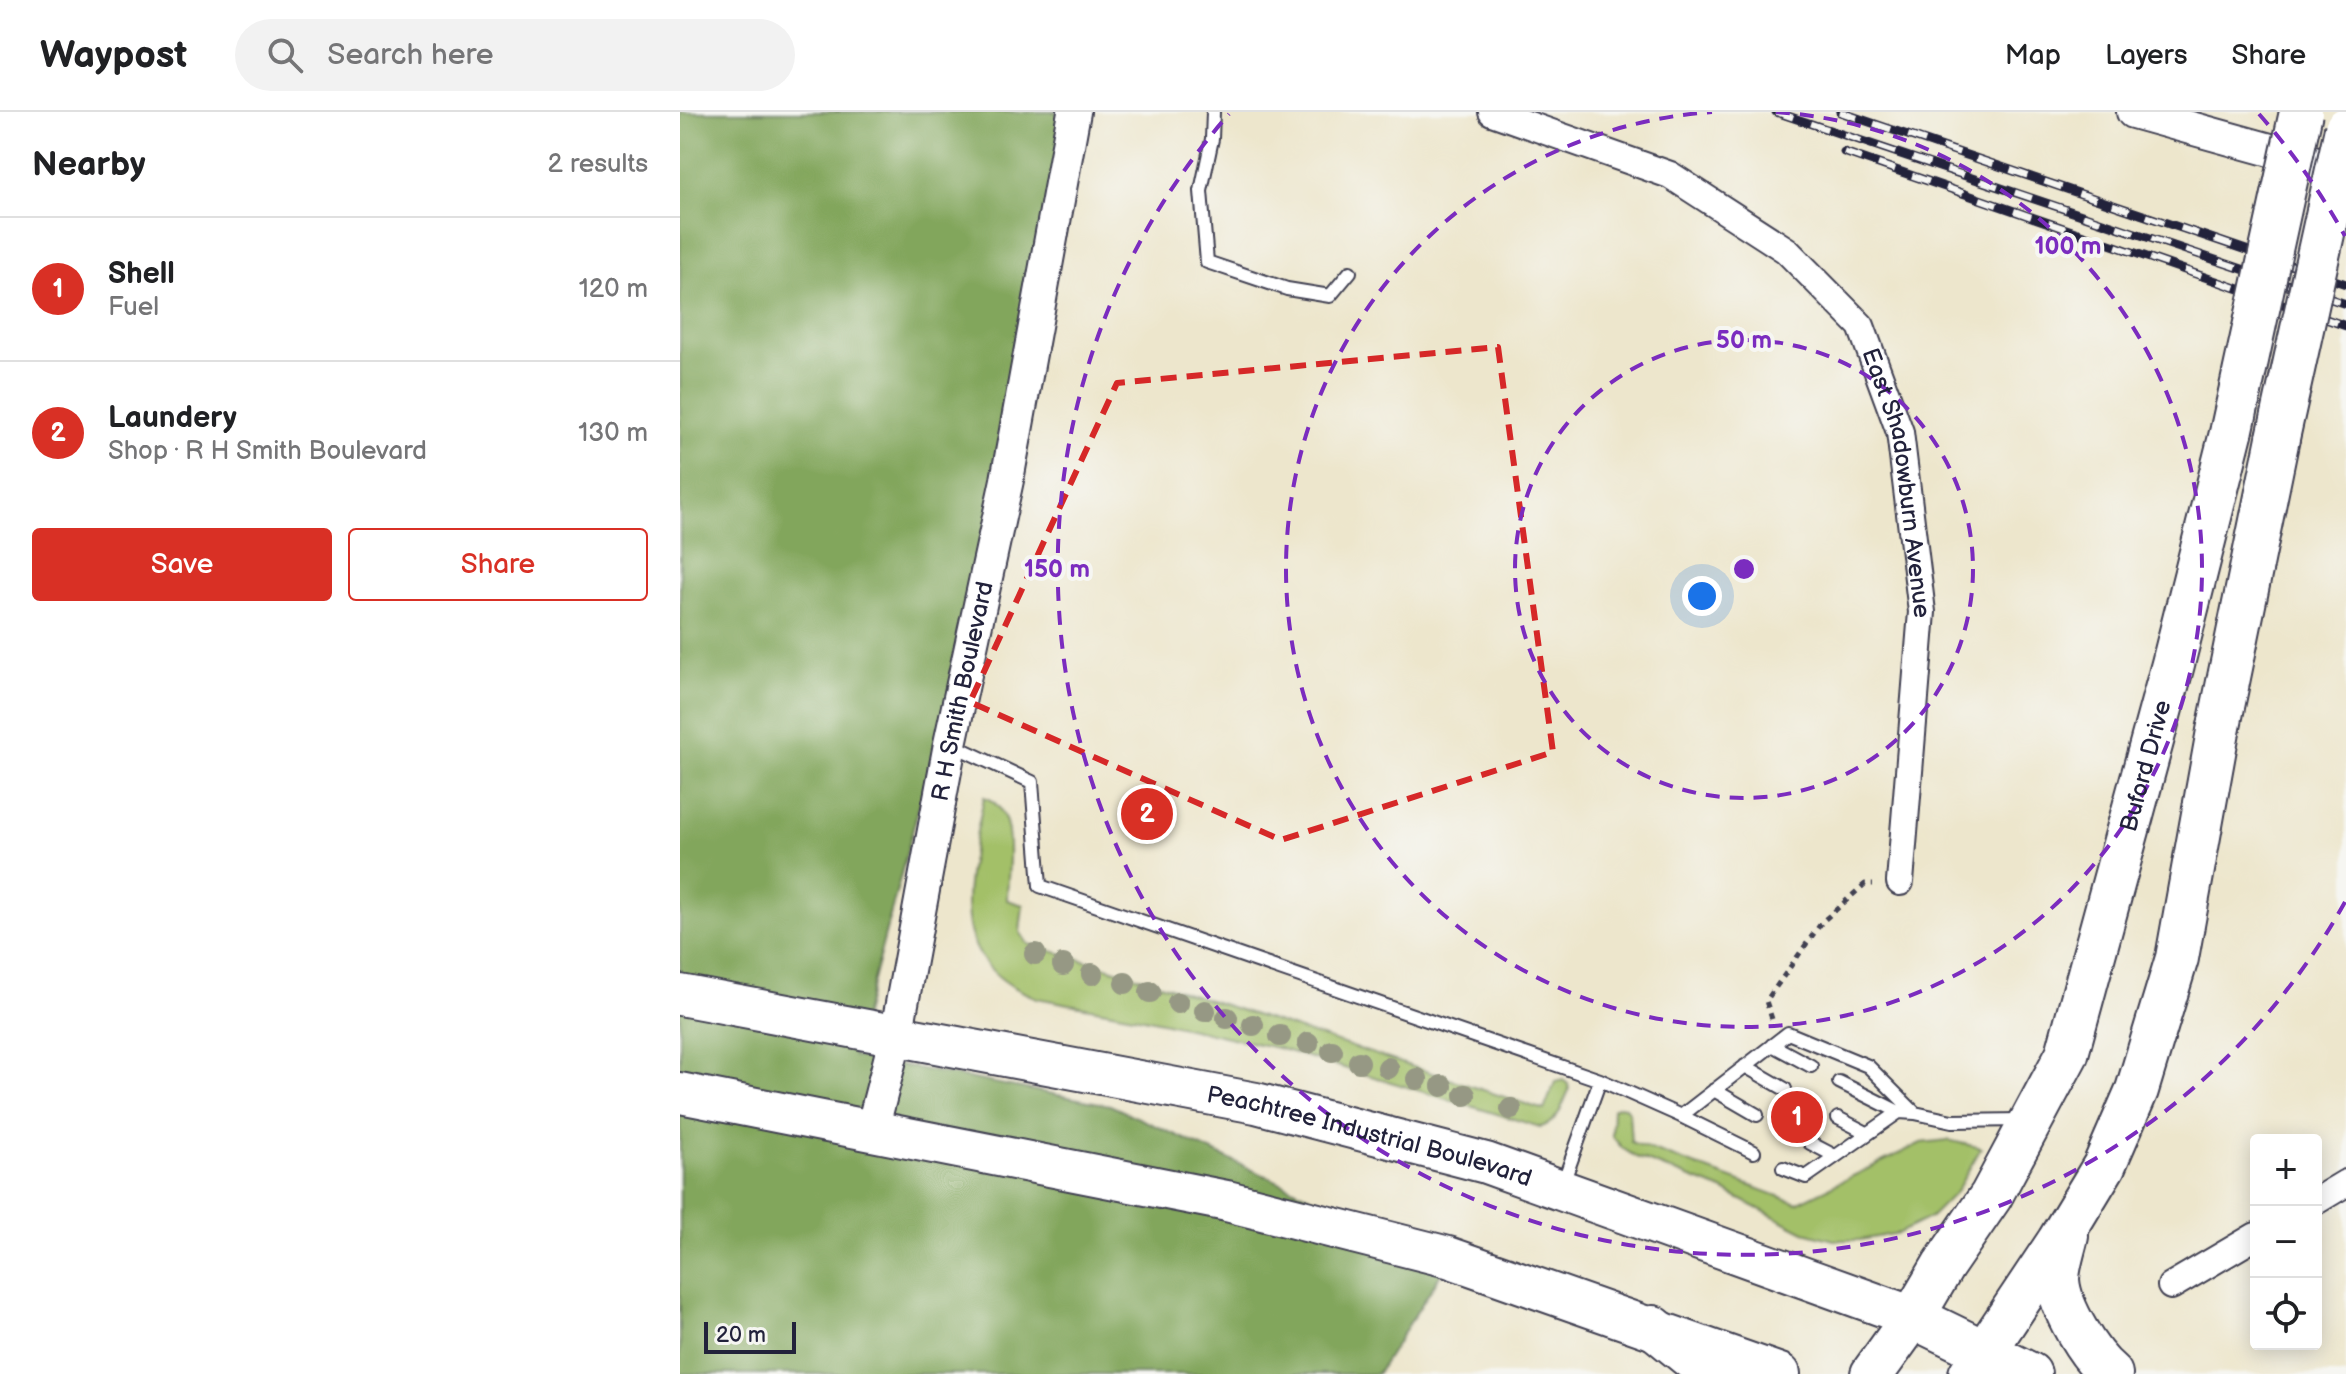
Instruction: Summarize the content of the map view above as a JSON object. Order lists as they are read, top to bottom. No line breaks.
{"streets":{"highway":["Buford Drive","Peachtree Industrial Boulevard"],"street":["East Shadowburn Avenue","R H Smith Boulevard"]},"crossings":[["R H Smith Boulevard","Peachtree Industrial Boulevard"],["Buford Drive","Peachtree Industrial Boulevard"]],"scale_bar":"20 m","page":{"header":"Waypost","search":"Search here","nav":["Map","Layers","Share"],"heading":["Nearby","2 results"],"list":[{"mark":"1","name":"Shell","note":"Fuel","value":"120 m"},{"mark":"2","name":"Laundery","note":"Shop · R H Smith Boulevard","value":"130 m"}],"buttons":["Save","Share"],"pins":["2","1"],"map_buttons":["+","−"],"scale":"20 m"},"rings":["100 m","50 m","150 m"]}
